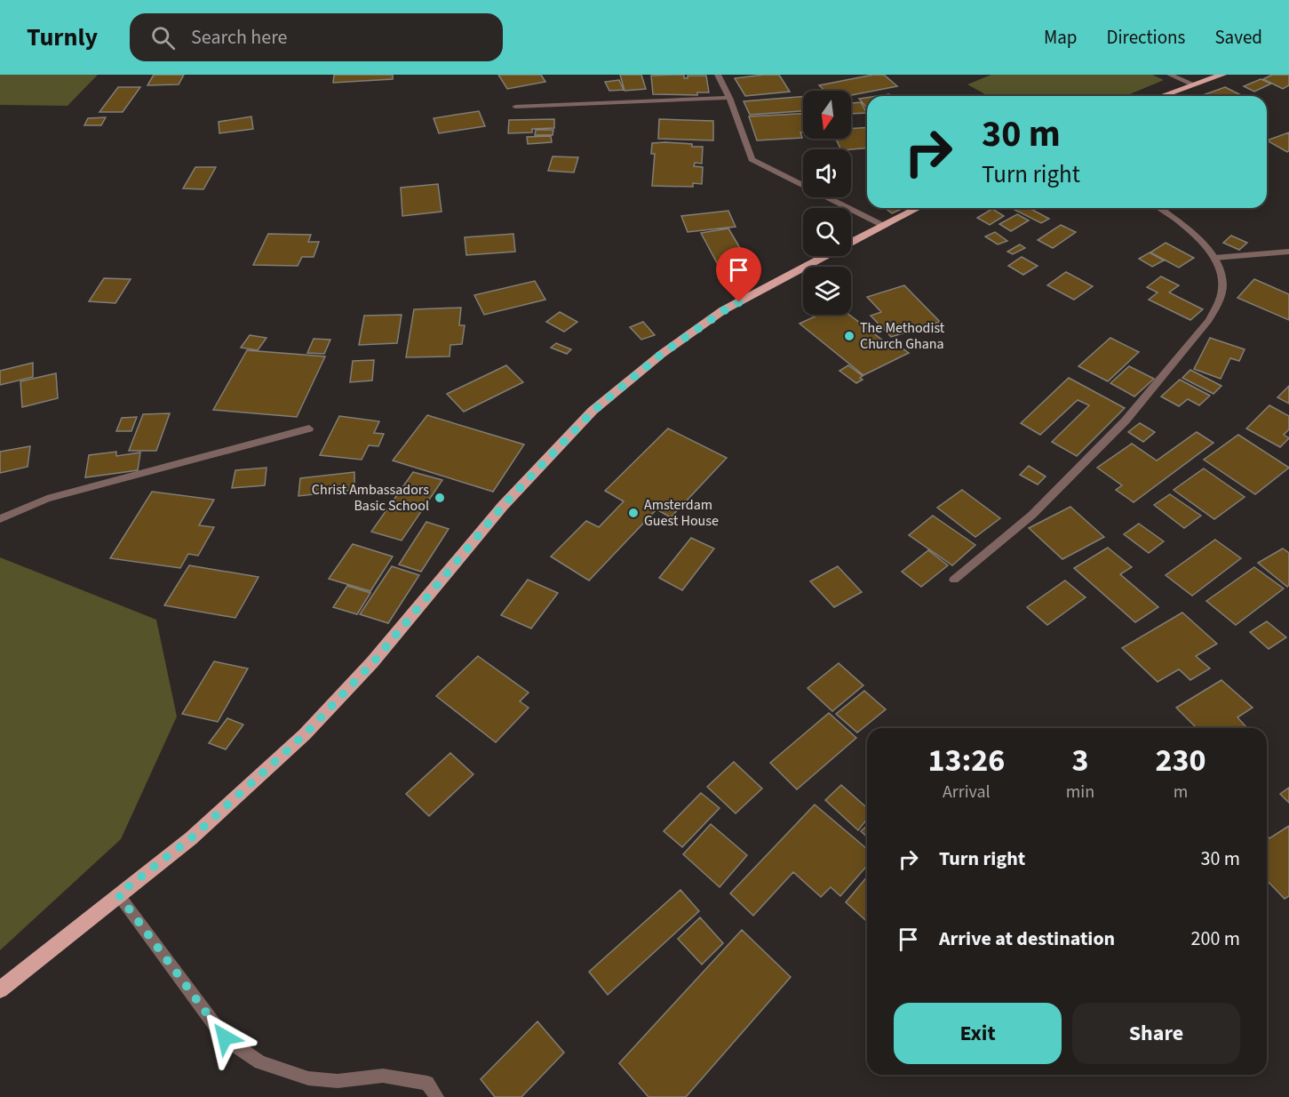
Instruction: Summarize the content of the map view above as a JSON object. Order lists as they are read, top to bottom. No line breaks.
{"places":["The Methodist Church Ghana","Christ Ambassadors Basic School","Amsterdam Guest House"],"north":"bottom","page":{"header":"Turnly","search":"Search here","nav":["Map","Directions","Saved"],"turn":["30 m","Turn right"],"eta":["13:26","Arrival","3","min","230","m"],"list":[{"name":"Turn right","value":"30 m"},{"name":"Arrive at destination","value":"200 m"}],"buttons":["Exit","Share"]}}
